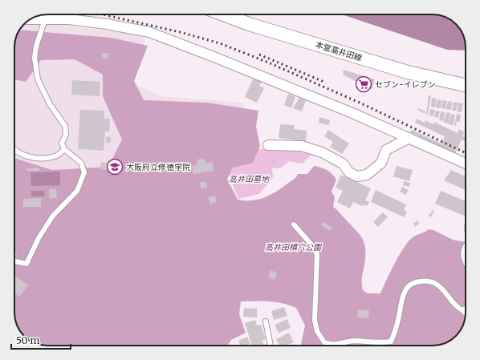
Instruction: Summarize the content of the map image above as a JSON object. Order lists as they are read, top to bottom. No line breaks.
{"streets":{"main road":["本堂高井田線"]},"parks":["高井田墓地","高井田横穴公園"],"places":{"supermarket":["セブン-イレブン"],"school or university":["大阪府立修徳学院"]},"scale_bar":"50 m"}
